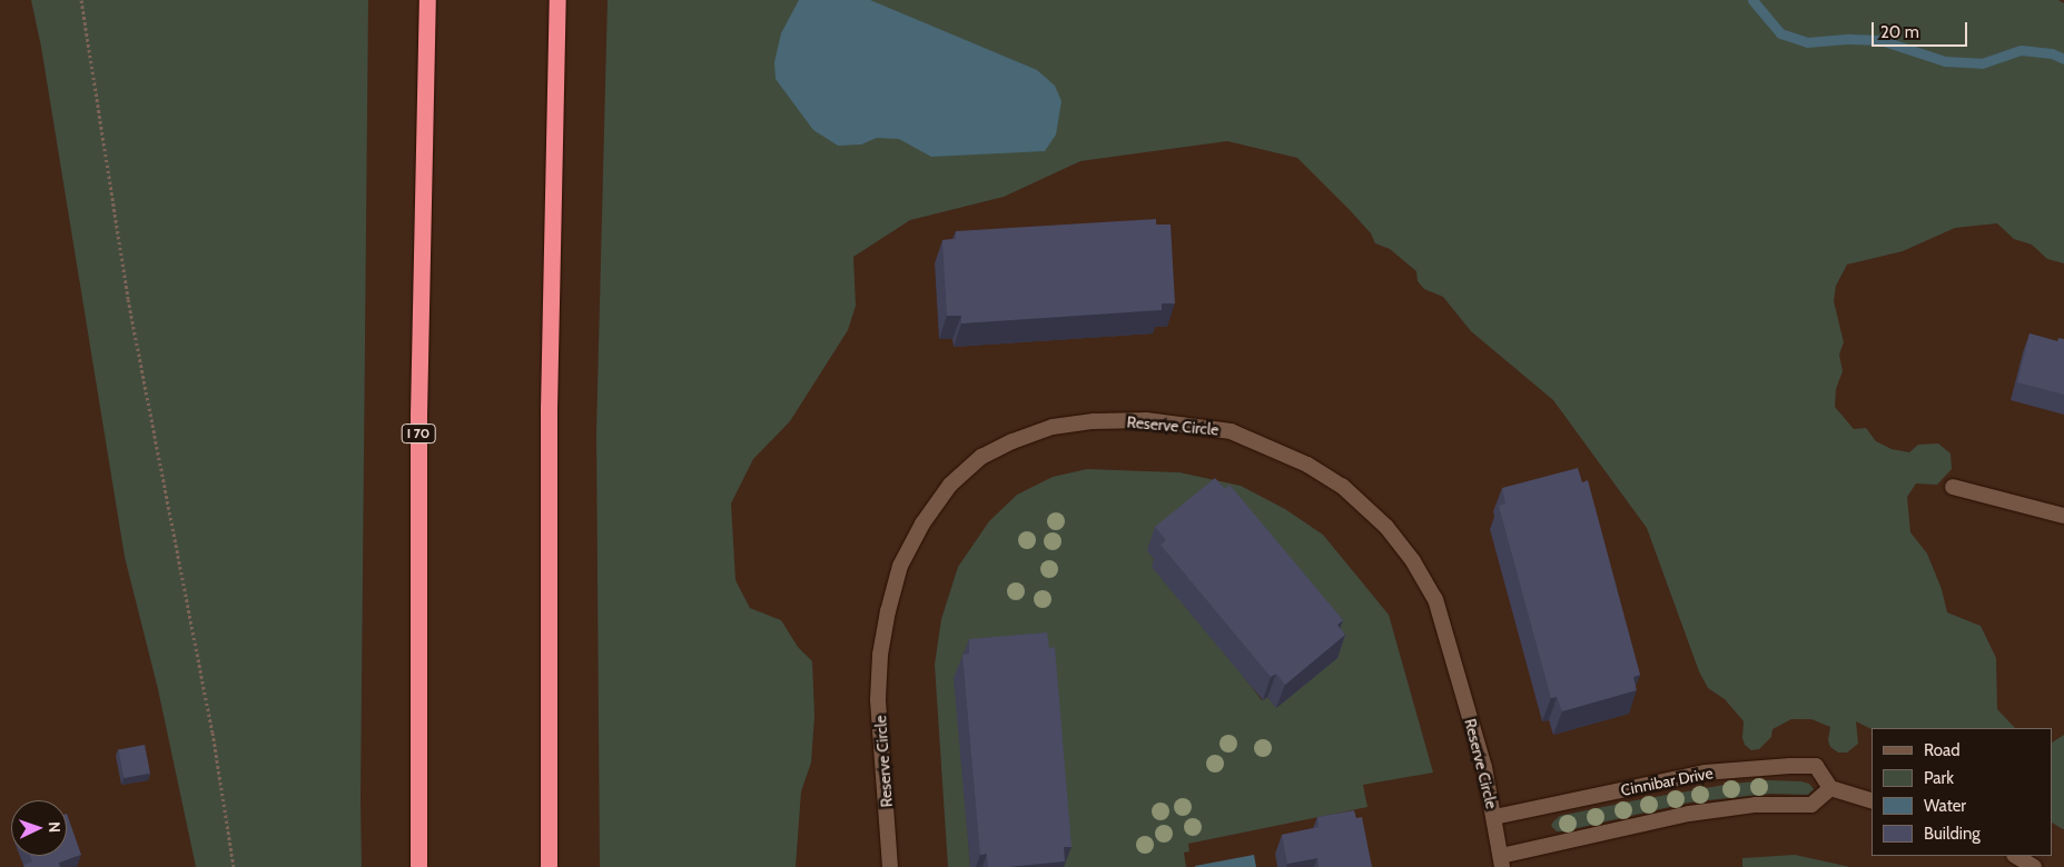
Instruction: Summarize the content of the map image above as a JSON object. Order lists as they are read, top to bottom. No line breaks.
{"streets":{"highway":["I 70"],"street":["Reserve Circle","Cinnibar Drive"]},"crossings":[["Reserve Circle","Cinnibar Drive"]],"legend":["Road","Park","Water","Building"],"scale_bar":"20 m","north":"right"}
